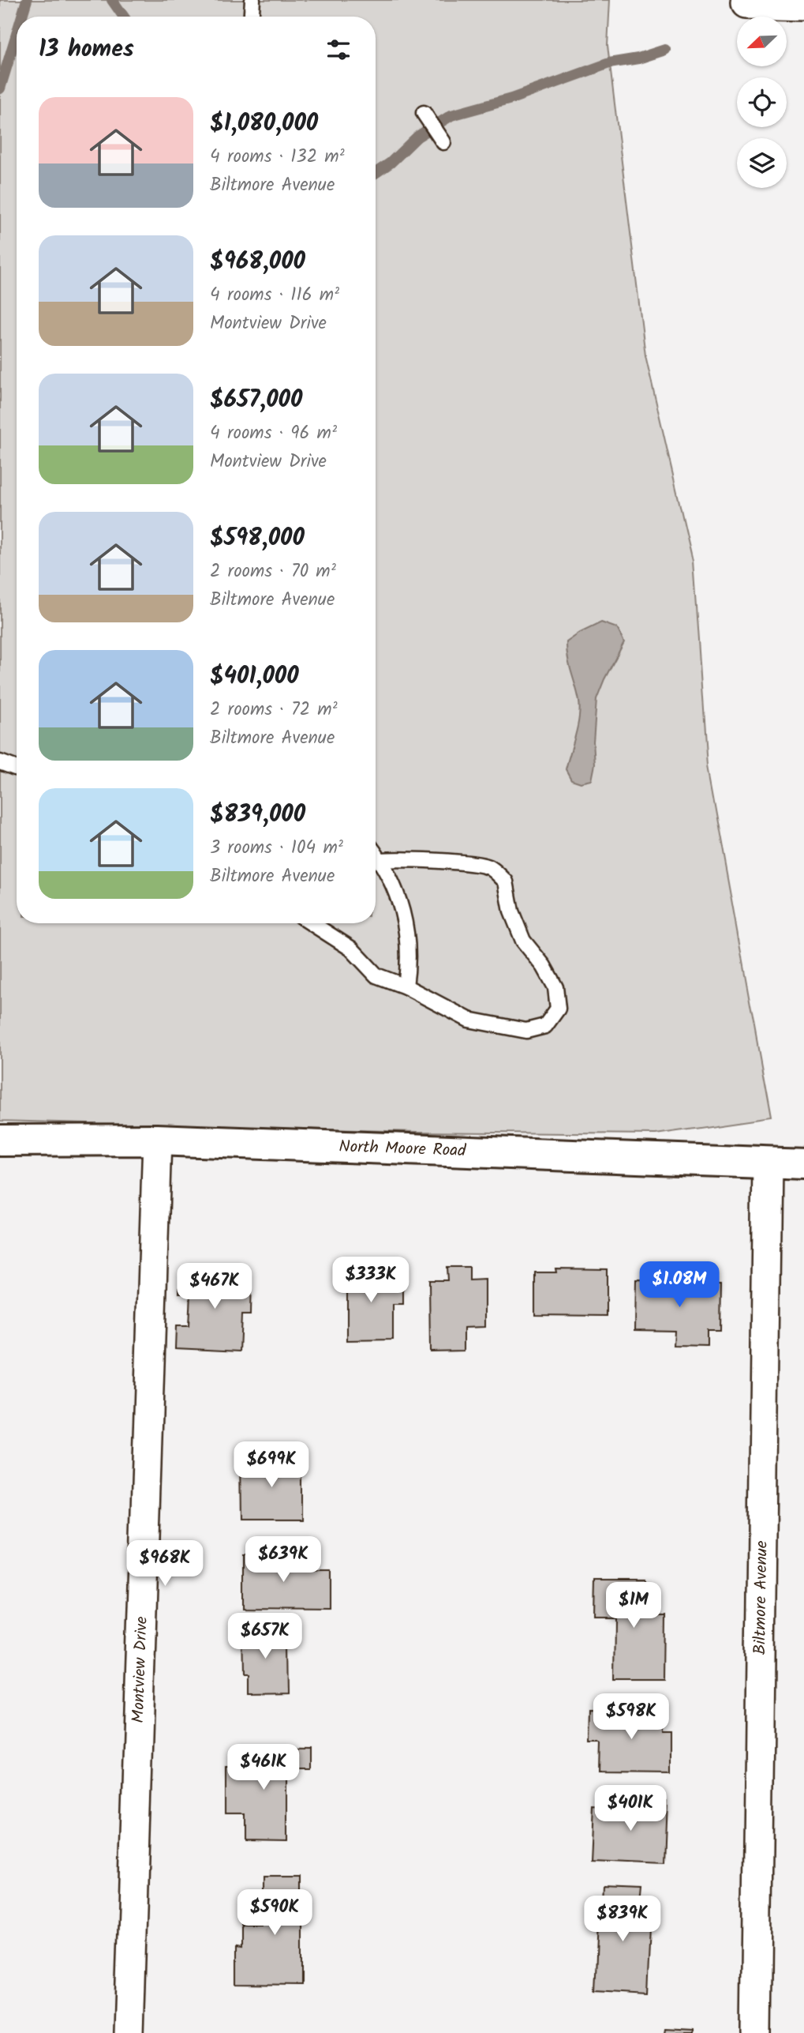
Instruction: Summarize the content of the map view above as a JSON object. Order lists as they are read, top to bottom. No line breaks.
{"streets":{"main road":["North Moore Road"],"street":["Biltmore Avenue","Montview Drive"]},"crossings":[["North Moore Road","Biltmore Avenue"],["North Moore Road","Montview Drive"]],"north":"bottom left","page":{"heading":"13 homes","list":[{"name":"$1,080,000","note":"4 rooms · 132 m² · Biltmore Avenue"},{"name":"$968,000","note":"4 rooms · 116 m² · Montview Drive"},{"name":"$657,000","note":"4 rooms · 96 m² · Montview Drive"},{"name":"$598,000","note":"2 rooms · 70 m² · Biltmore Avenue"},{"name":"$401,000","note":"2 rooms · 72 m² · Biltmore Avenue"},{"name":"$839,000","note":"3 rooms · 104 m² · Biltmore Avenue"}],"price":["$333K","$1.08M","$467K","$699K","$639K","$968K","$1M","$657K","$598K","$461K","$401K","$590K","$839K"]}}
